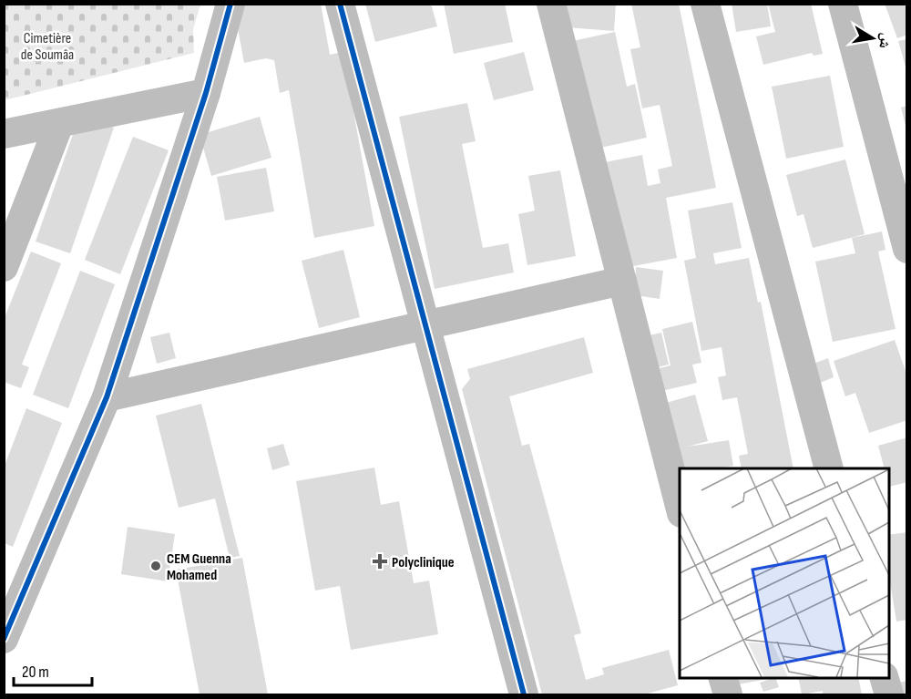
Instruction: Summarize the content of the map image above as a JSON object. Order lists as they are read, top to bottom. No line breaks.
{"parks":["Cimetière de Soumâa"],"places":{"health":["Polyclinique"],"other":["CEM Guenna Mohamed"]},"scale_bar":"20 m","north":"right"}
